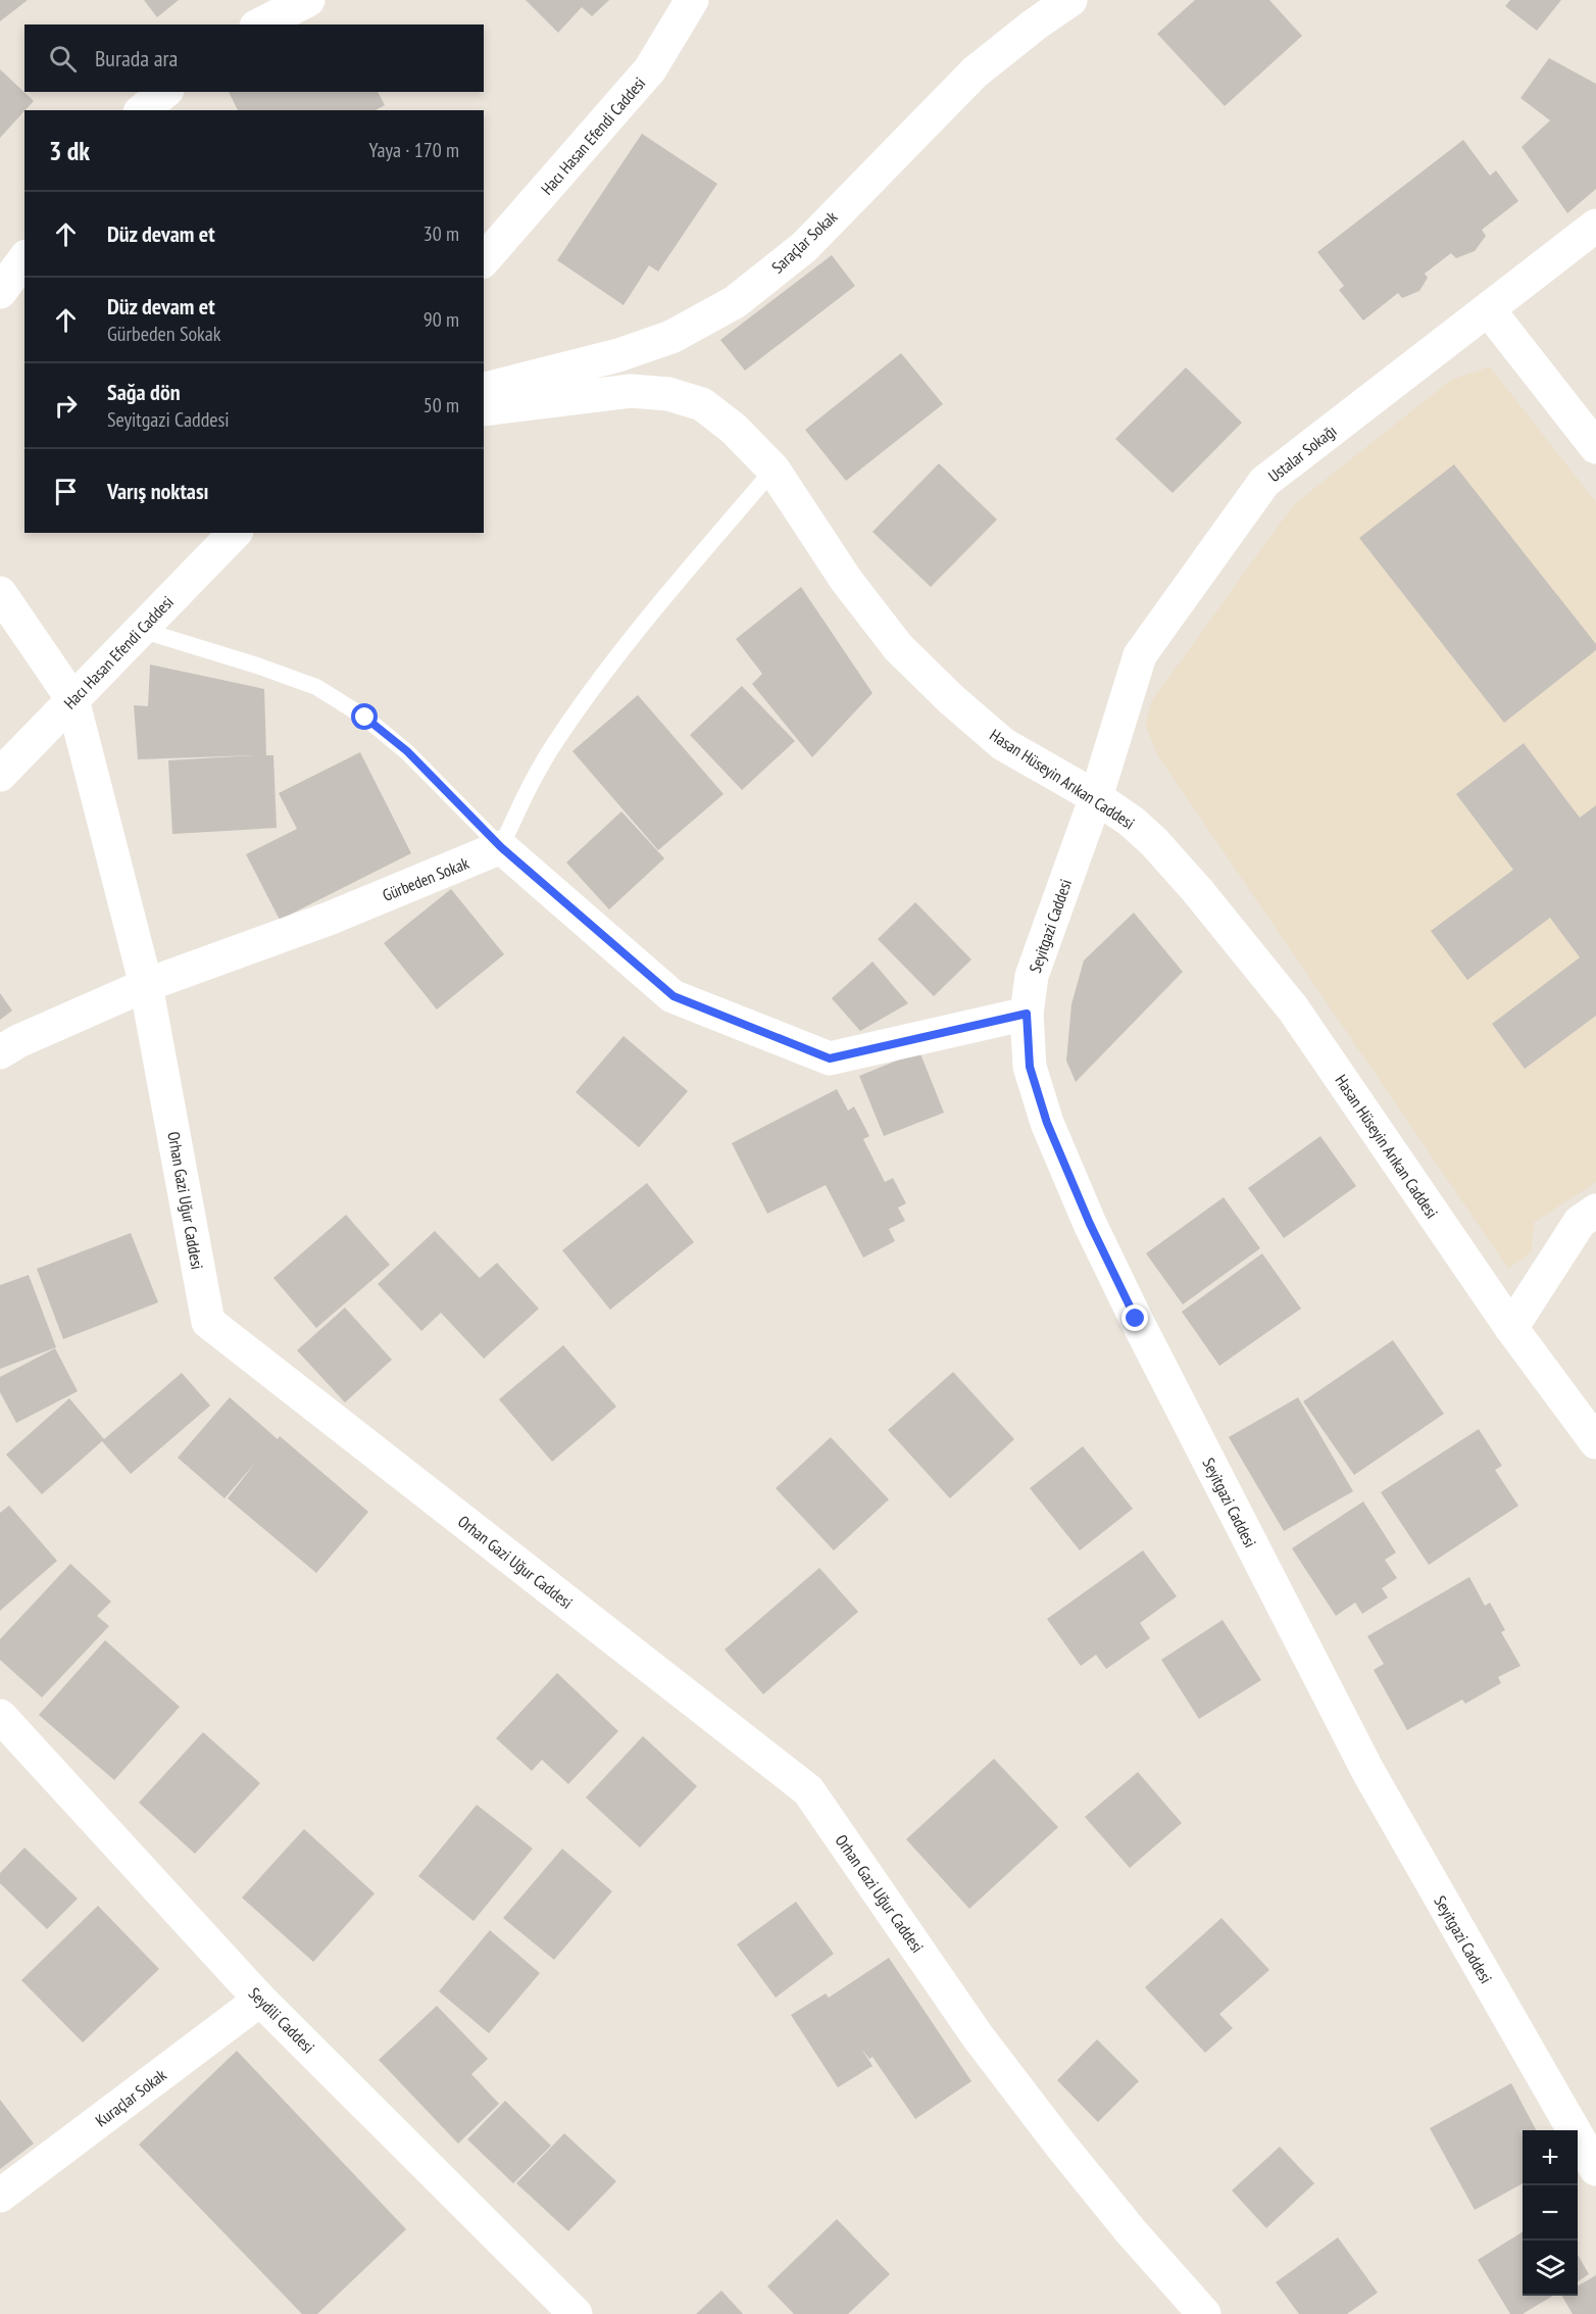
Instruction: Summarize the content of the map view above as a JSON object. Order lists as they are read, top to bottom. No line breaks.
{"streets":{"street":["Hacı Hasan Efendi Caddesi","Saraçlar Sokak","Ustalar Sokağı","Hasan Hüseyin Arıkan Caddesi","Gürbeden Sokak","Seyitgazi Caddesi","Orhan Gazi Uğur Caddesi","Seydili Caddesi","Kuraçlar Sokak"]},"crossings":[["Hacı Hasan Efendi Caddesi","Orhan Gazi Uğur Caddesi"],["Ustalar Sokağı","Hasan Hüseyin Arıkan Caddesi"],["Ustalar Sokağı","Seyitgazi Caddesi"],["Hasan Hüseyin Arıkan Caddesi","Seyitgazi Caddesi"],["Gürbeden Sokak","Orhan Gazi Uğur Caddesi"],["Seydili Caddesi","Kuraçlar Sokak"]],"page":{"search":"Burada ara","heading":["3 dk","Yaya · 170 m"],"list":[["Düz devam et","30 m"],["Düz devam et","Gürbeden Sokak","90 m"],["Sağa dön","Seyitgazi Caddesi","50 m"],"Varış noktası"],"map_buttons":["+","−"]}}
